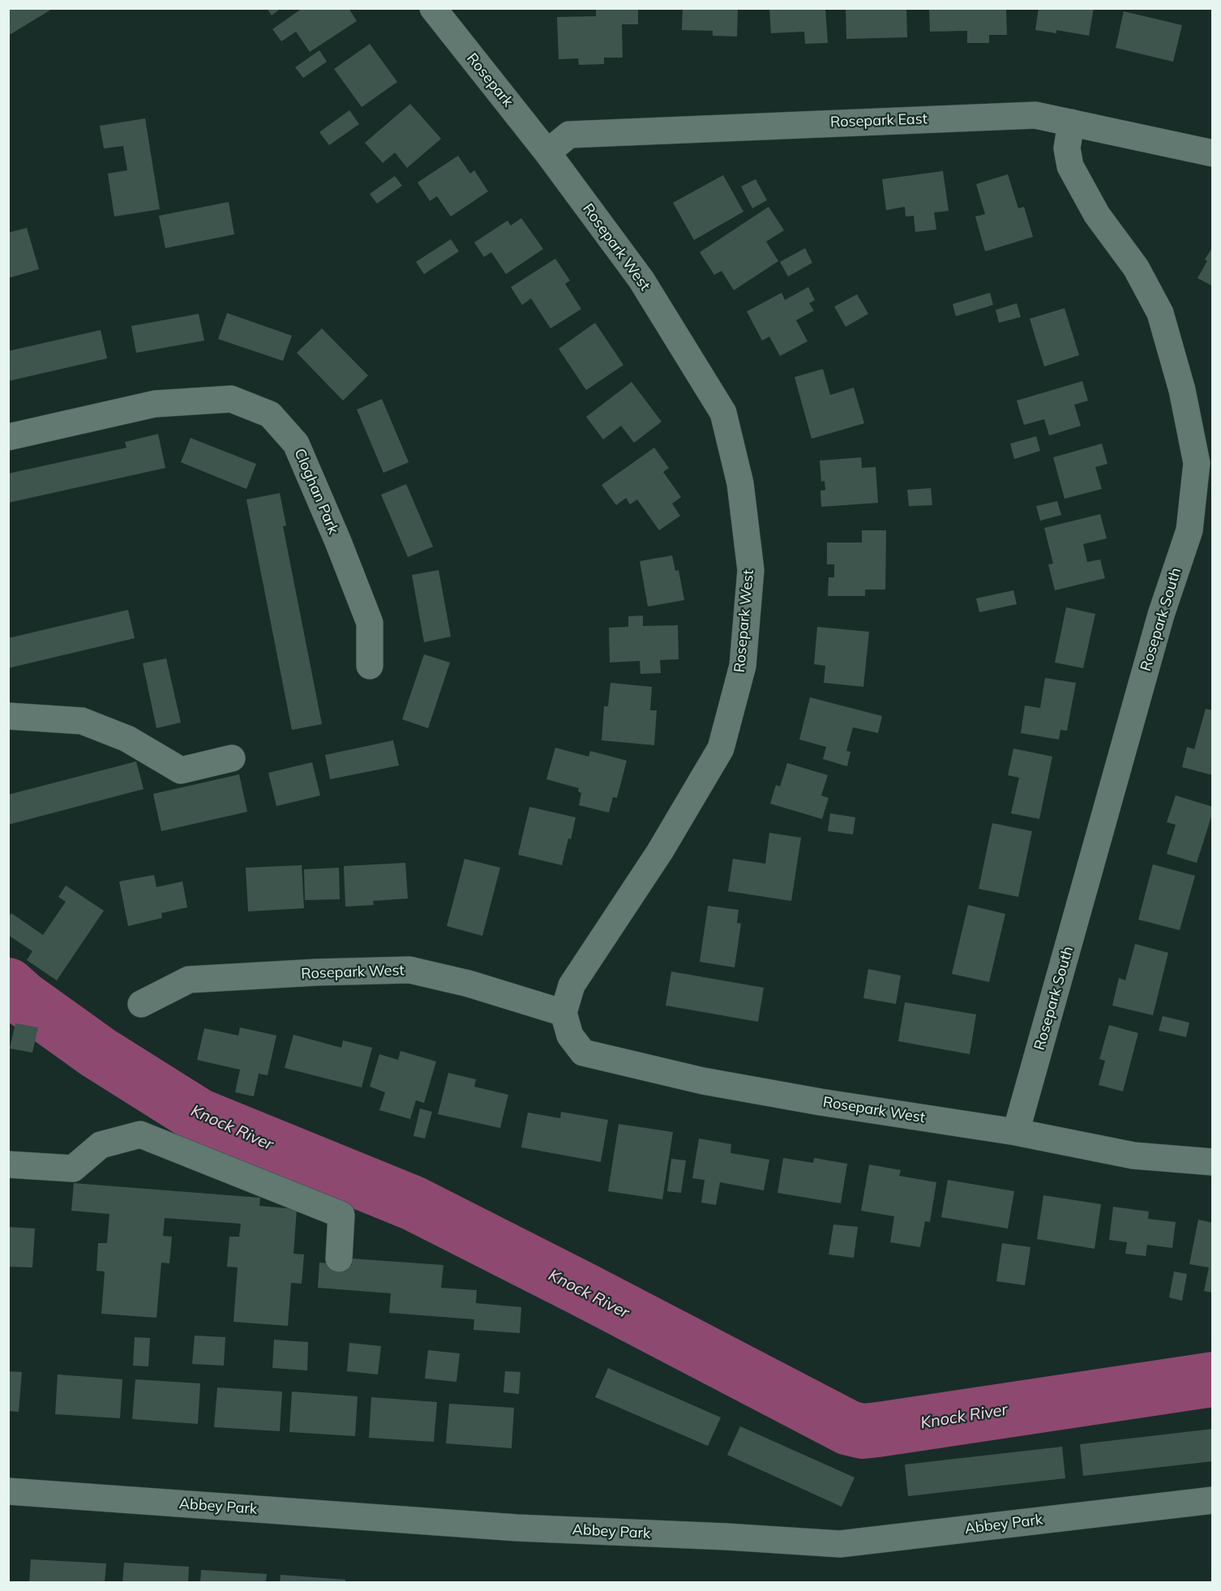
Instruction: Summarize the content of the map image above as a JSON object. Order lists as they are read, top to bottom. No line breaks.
{"streets":{"street":["Rosepark","Rosepark East","Rosepark West","Cloghan Park","Rosepark South","Abbey Park"]},"crossings":[["Rosepark","Rosepark East"],["Rosepark","Rosepark West"],["Rosepark East","Rosepark West"],["Rosepark East","Rosepark South"],["Rosepark West","Rosepark South"]],"water":["Knock River"]}
